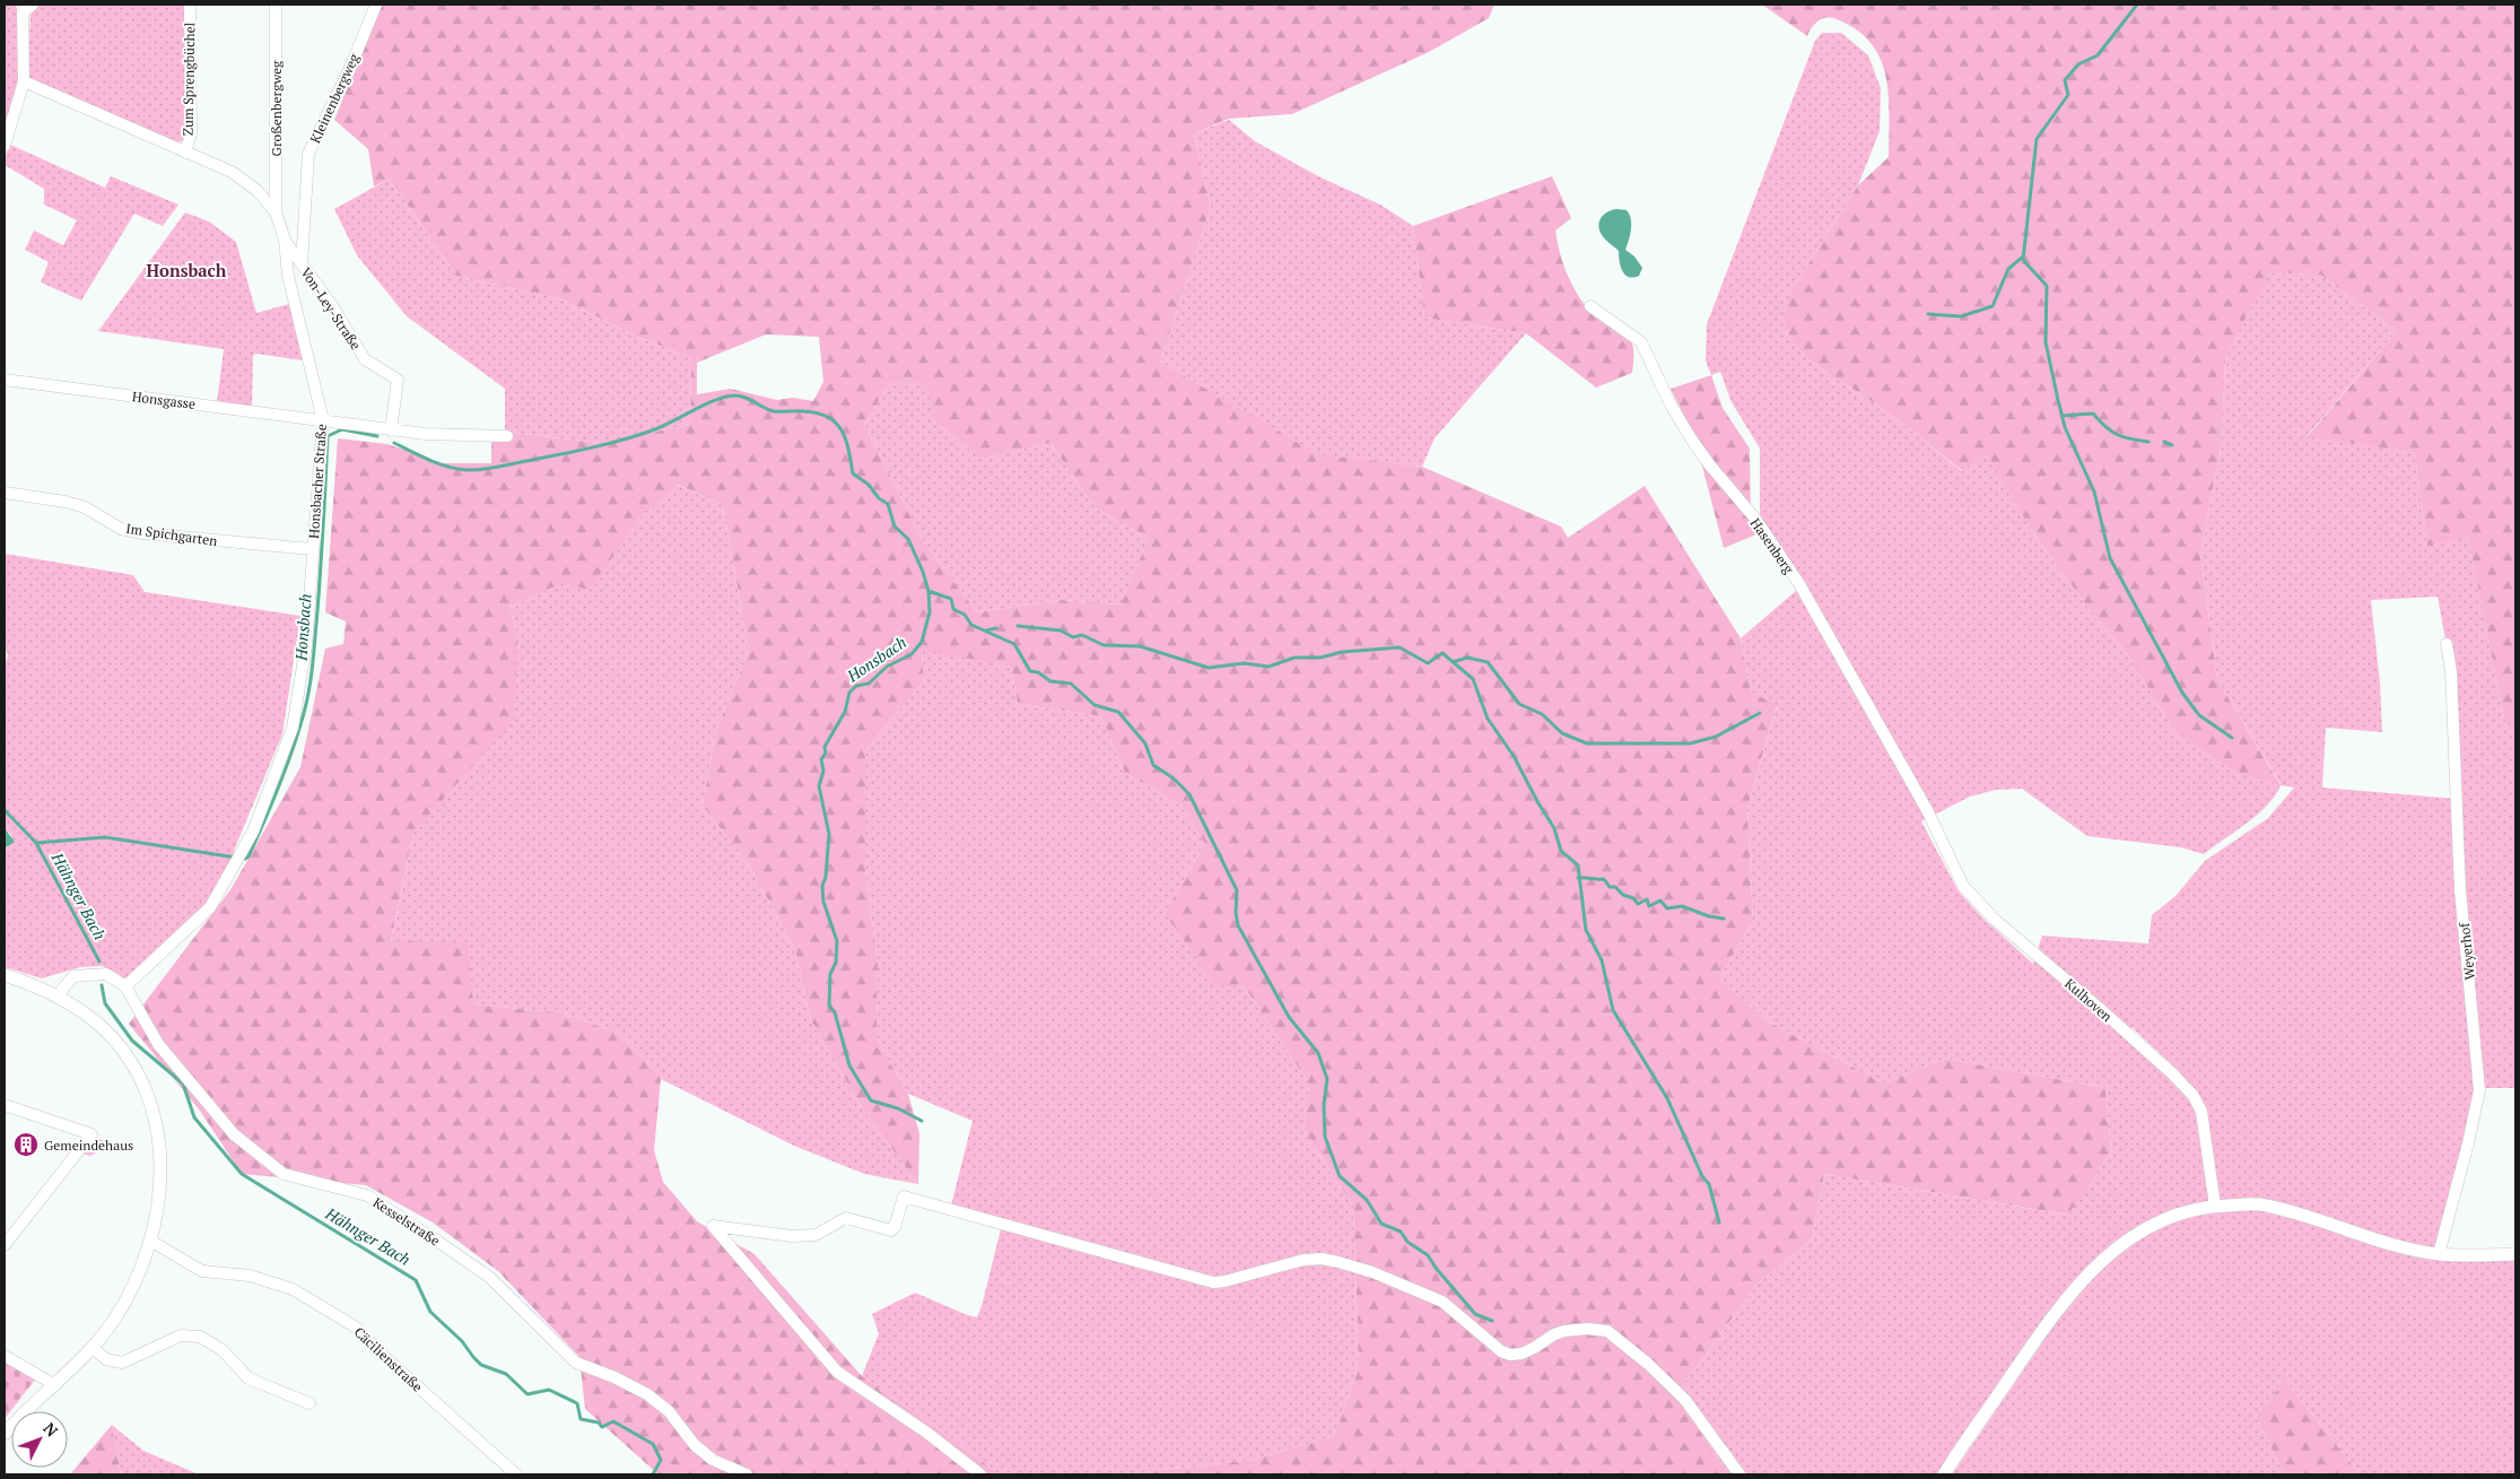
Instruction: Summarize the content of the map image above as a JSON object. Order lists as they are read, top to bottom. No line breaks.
{"streets":{"street":["Zum Sprengbüchel","Kleinenbergweg","Großenbergweg","Von-Ley-Straße","Honsgasse","Honsbacher Straße","Im Spichgarten","Hasenberg","Weyerhof","Kulhoven","Kesselstraße","Cäcilienstraße"]},"crossings":[["Zum Sprengbüchel","Honsbacher Straße"],["Kleinenbergweg","Von-Ley-Straße"],["Großenbergweg","Honsbacher Straße"],["Von-Ley-Straße","Honsbacher Straße"],["Honsgasse","Honsbacher Straße"],["Honsbacher Straße","Im Spichgarten"],["Honsbacher Straße","Kesselstraße"],["Hasenberg","Kulhoven"]],"districts":["Honsbach"],"water":["Honsbach","Hähnger Bach"],"places":{"building":["Gemeindehaus"]},"north":"top right"}
